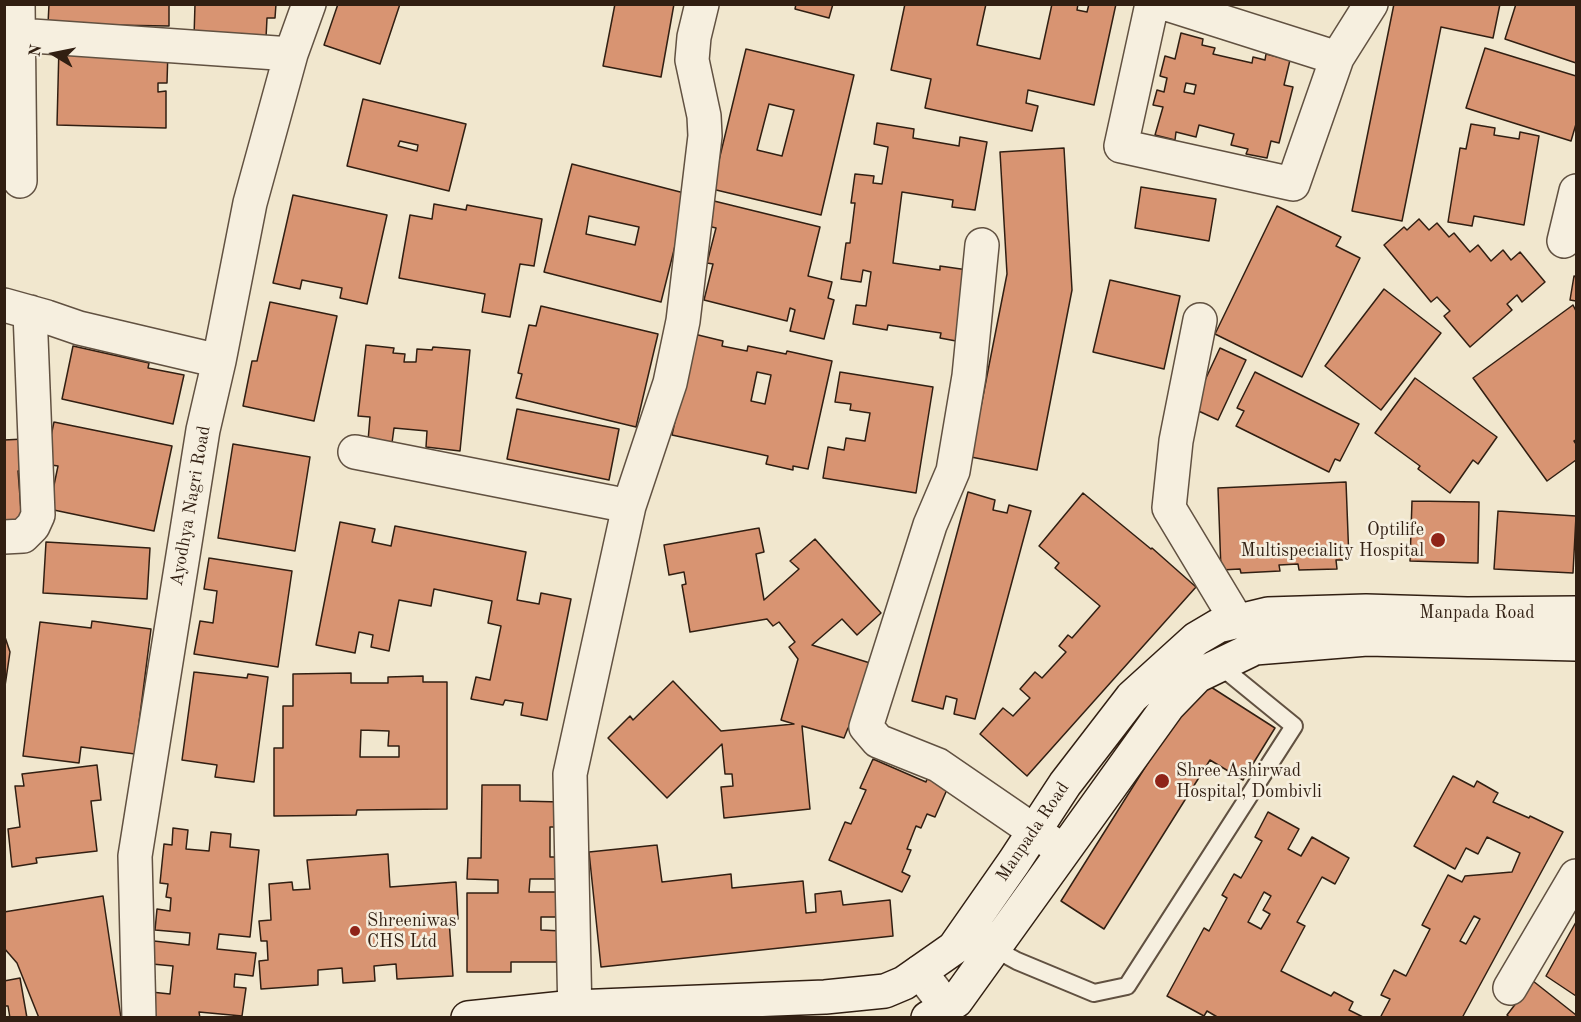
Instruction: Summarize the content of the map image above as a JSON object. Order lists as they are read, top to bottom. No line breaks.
{"streets":{"street":["Ayodhya Nagri Road","Manpada Road"]},"places":["Optilife Multispeciality Hospital","Shree Ashirwad Hospital, Dombivli","Shreeniwas CHS Ltd"],"north":"left"}
